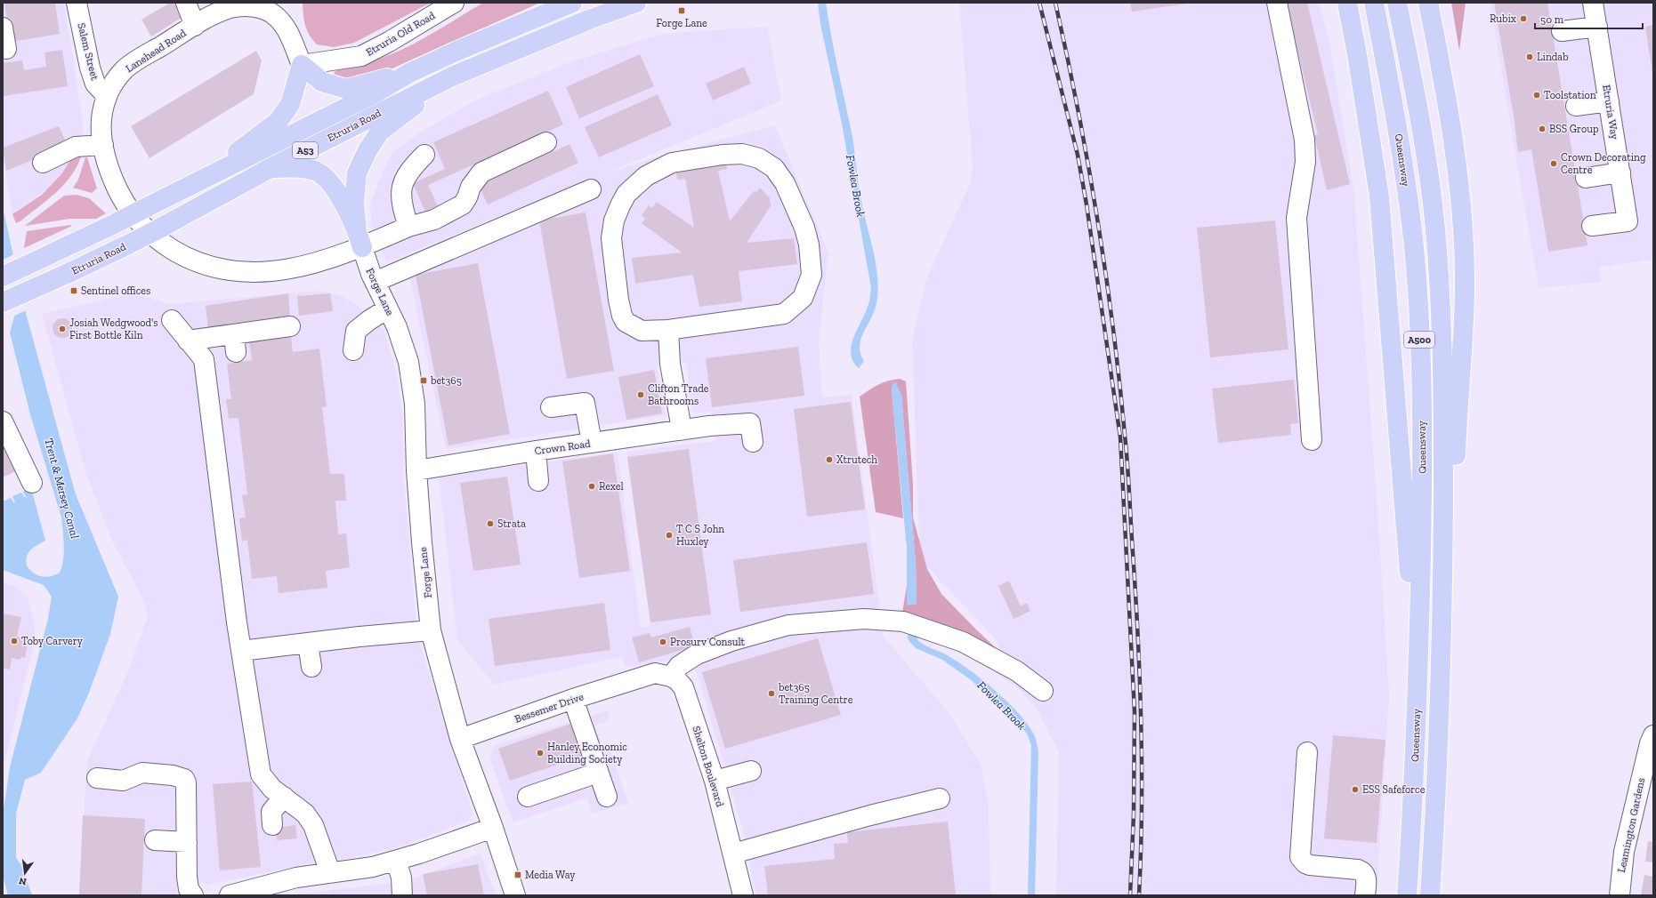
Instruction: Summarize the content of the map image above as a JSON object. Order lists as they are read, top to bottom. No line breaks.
{"streets":{"highway":["Etruria Road","A53","Queensway","A500"],"street":["Etruria Old Road","Lanehead Road","Salem Street","Etruria Way","Forge Lane","Crown Road","Bessemer Drive","Shelton Boulevard","Leamington Gardens"]},"crossings":[["Etruria Old Road","Lanehead Road"],["Lanehead Road","Salem Street"],["Lanehead Road","Forge Lane"],["Forge Lane","Crown Road"],["Forge Lane","Bessemer Drive"],["Bessemer Drive","Shelton Boulevard"]],"water":["Fowlea Brook","Trent & Mersey Canal"],"places":{"transit":["Forge Lane","Sentinel offices","bet365","Media Way"],"other":["Rubix","Lindab","Toolstation","BSS Group","Crown Decorating Centre","Josiah Wedgwood's First Bottle Kiln","Clifton Trade Bathrooms","Xtrutech","Rexel","Strata","T C S John Huxley","Toby Carvery","Prosurv Consult","bet365 Training Centre","Hanley Economic Building Society","ESS Safeforce"]},"scale_bar":"50 m","north":"bottom"}
